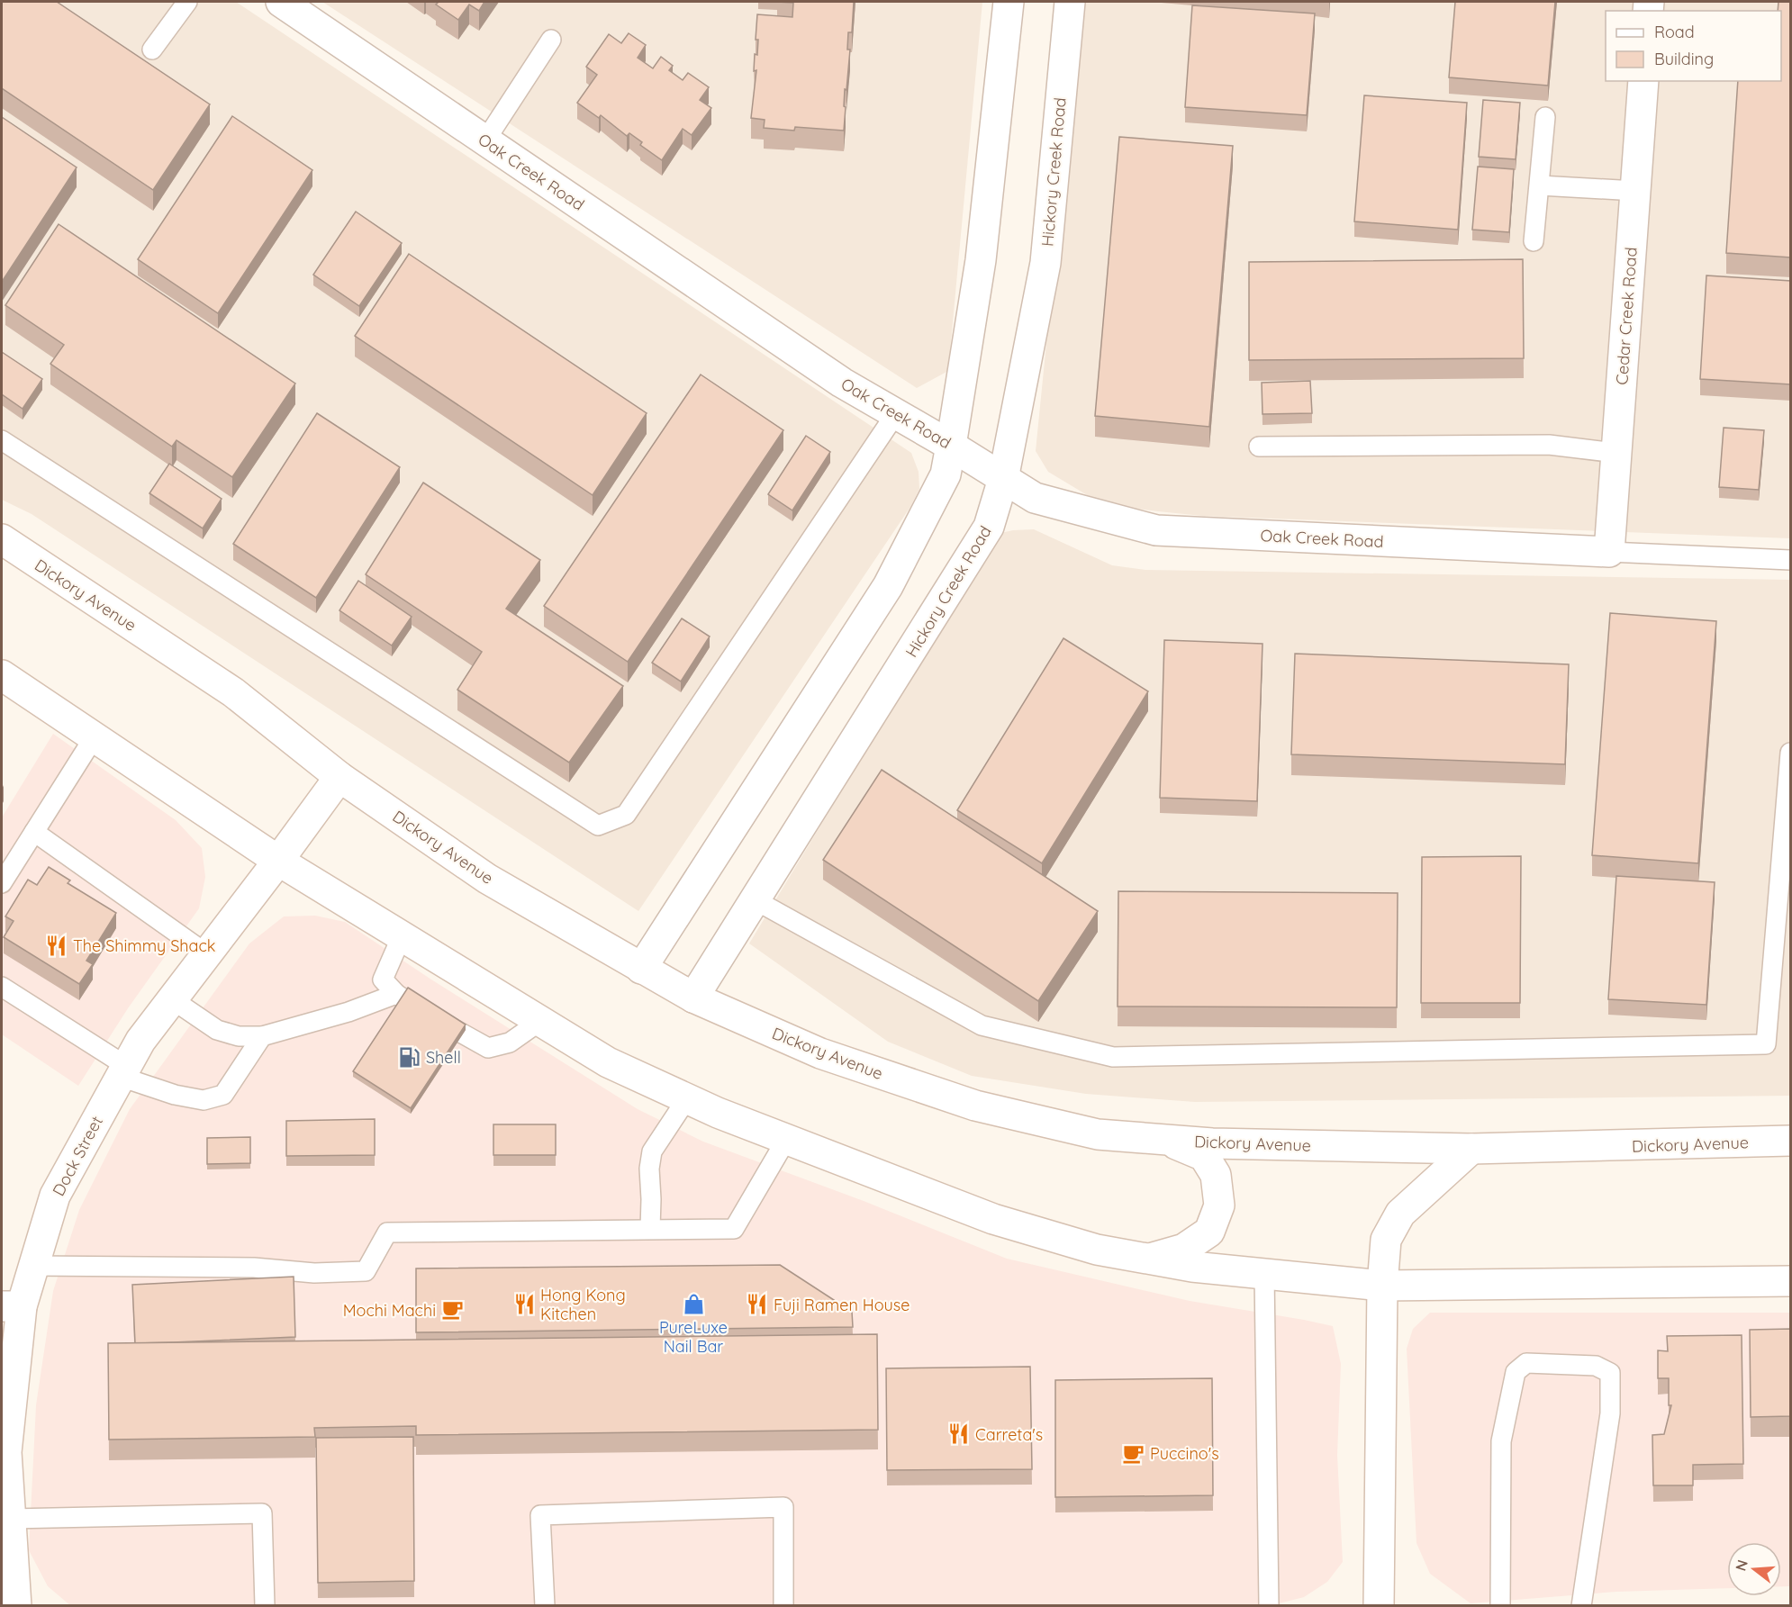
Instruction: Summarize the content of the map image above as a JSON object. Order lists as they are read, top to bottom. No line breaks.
{"streets":{"main road":["Oak Creek Road","Hickory Creek Road","Cedar Creek Road","Dickory Avenue","Dock Street"]},"crossings":[["Oak Creek Road","Hickory Creek Road"],["Oak Creek Road","Cedar Creek Road"],["Hickory Creek Road","Dickory Avenue"],["Dickory Avenue","Dock Street"]],"places":{"restaurant":["The Shimmy Shack","Hong Kong Kitchen","Fuji Ramen House","Carreta's"],"fuel station":["Shell"],"shop":["PureLuxe Nail Bar"],"cafe":["Mochi Machi","Puccino's"]},"legend":["Road","Building"],"north":"left"}
